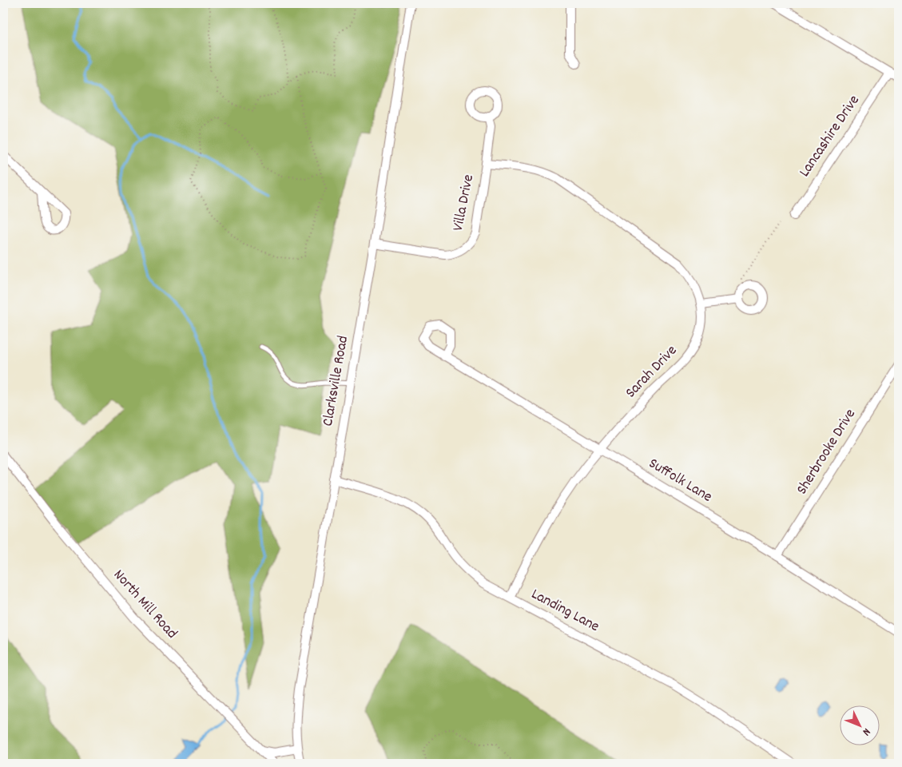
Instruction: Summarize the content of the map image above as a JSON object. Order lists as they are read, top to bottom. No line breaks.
{"streets":{"street":["Lancashire Drive","Villa Drive","Sarah Drive","Clarksville Road","Sherbrooke Drive","Suffolk Lane","North Mill Road","Landing Lane"]},"crossings":[["Villa Drive","Sarah Drive"],["Villa Drive","Clarksville Road"],["Sarah Drive","Suffolk Lane"],["Sarah Drive","Landing Lane"],["Clarksville Road","Landing Lane"],["Sherbrooke Drive","Suffolk Lane"]],"north":"bottom right"}
